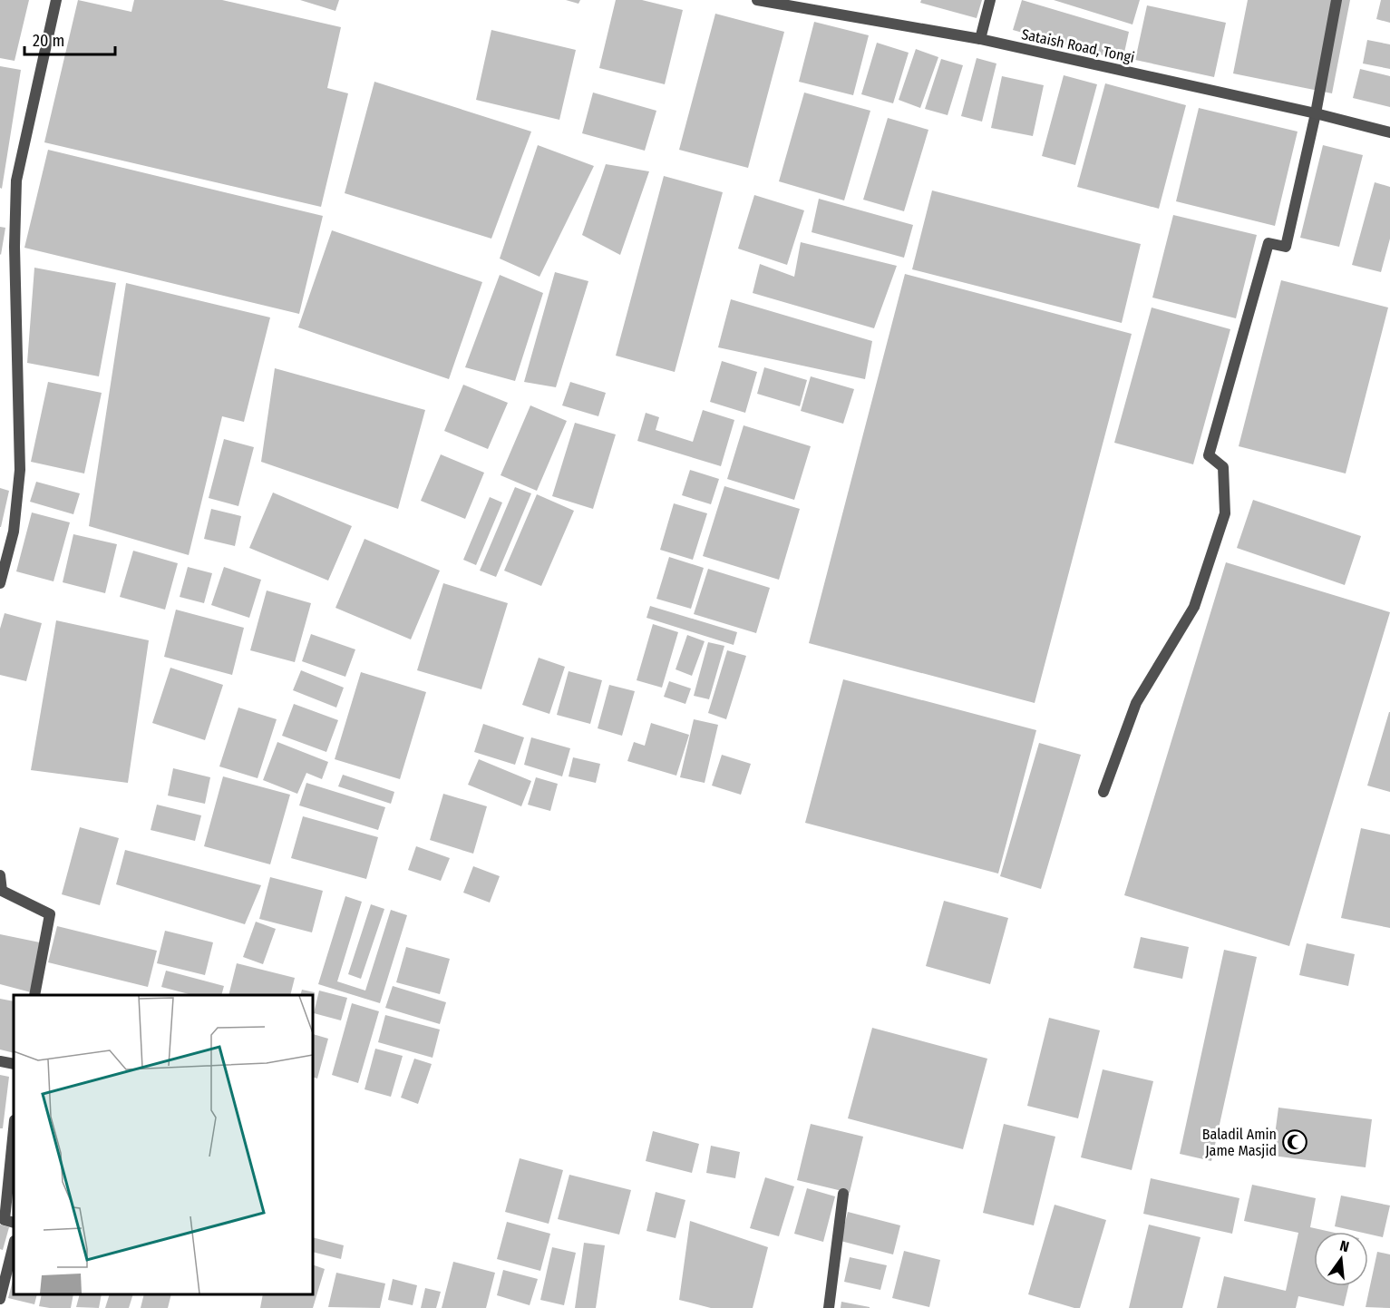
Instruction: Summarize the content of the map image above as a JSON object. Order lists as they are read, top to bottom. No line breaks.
{"streets":{"street":["Sataish Road, Tongi"]},"places":{"mosque":["Baladil Amin Jame Masjid"]},"scale_bar":"20 m","north":"top"}
